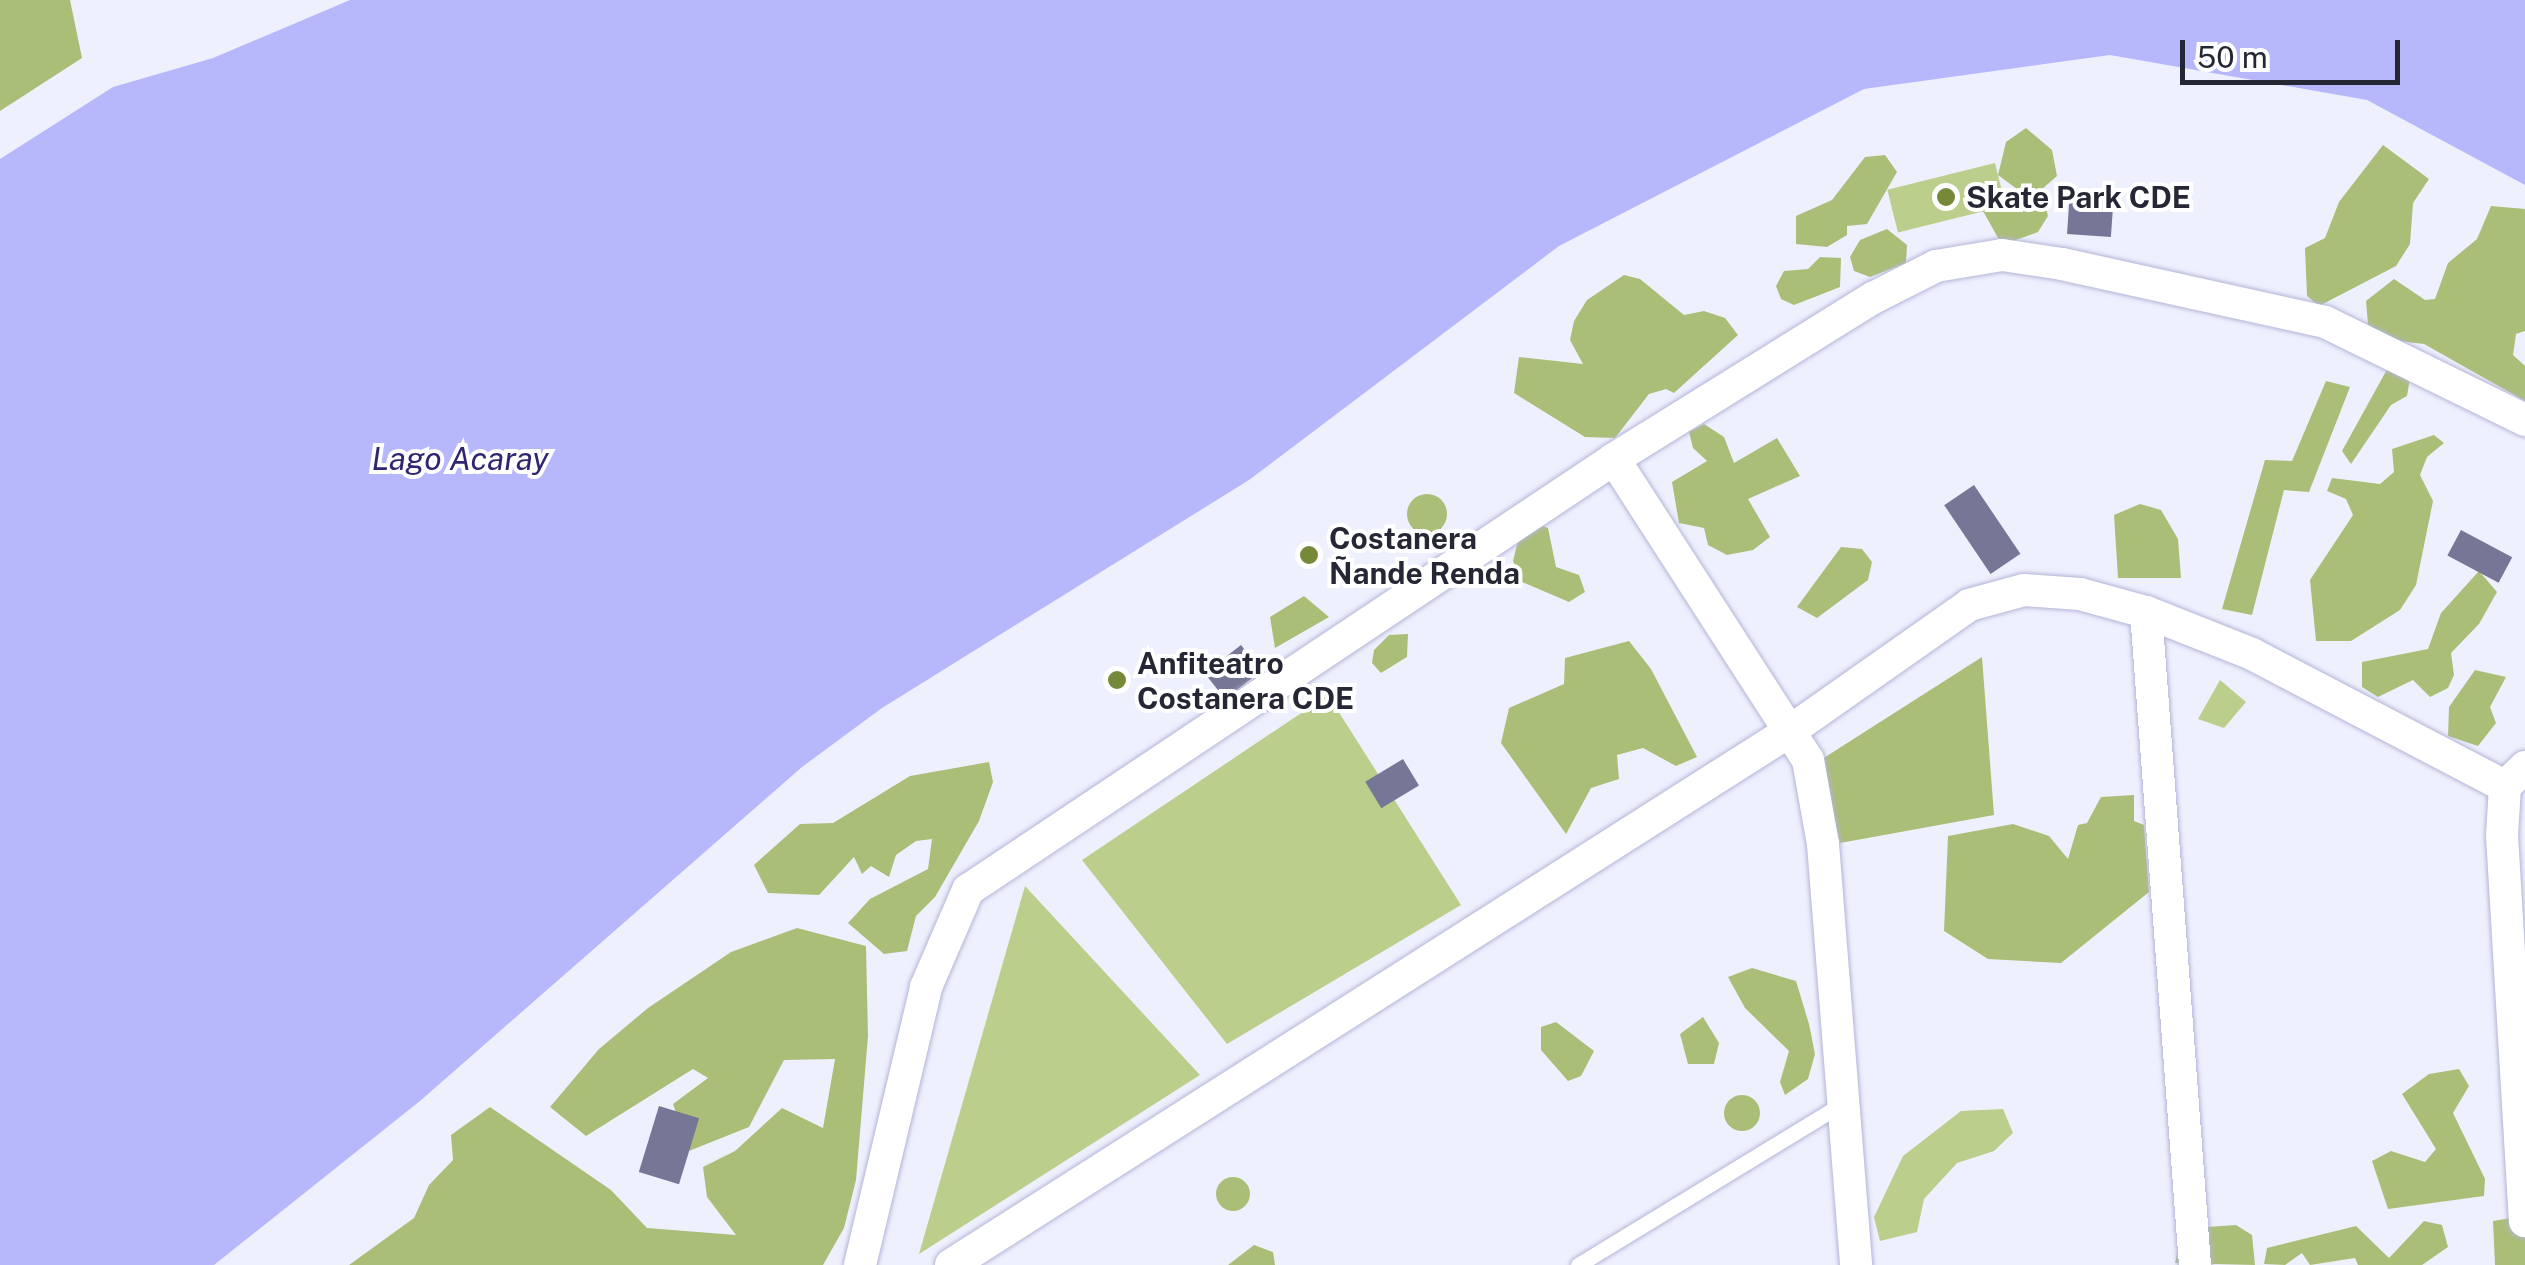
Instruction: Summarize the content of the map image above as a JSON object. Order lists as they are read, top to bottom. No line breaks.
{"water":["Lago Acaray"],"places":["Skate Park CDE","Costanera Ñande Renda","Anfiteatro Costanera CDE"],"scale_bar":"50 m"}
